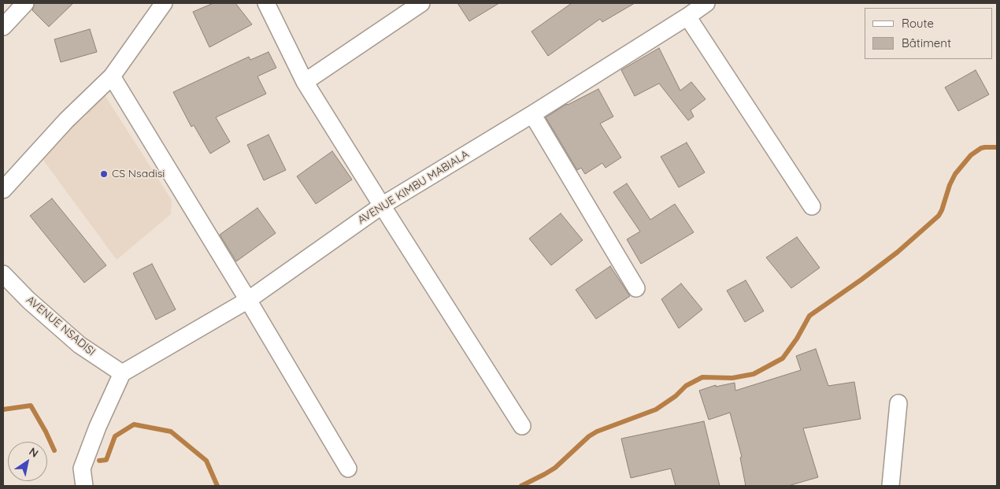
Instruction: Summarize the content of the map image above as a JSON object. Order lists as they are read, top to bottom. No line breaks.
{"streets":{"street":["AVENUE KIMBU MABIALA","AVENUE NSADISI"]},"crossings":[["AVENUE KIMBU MABIALA","AVENUE NSADISI"]],"places":["CS Nsadisi"],"legend":["Route","Bâtiment"],"north":"top right"}
